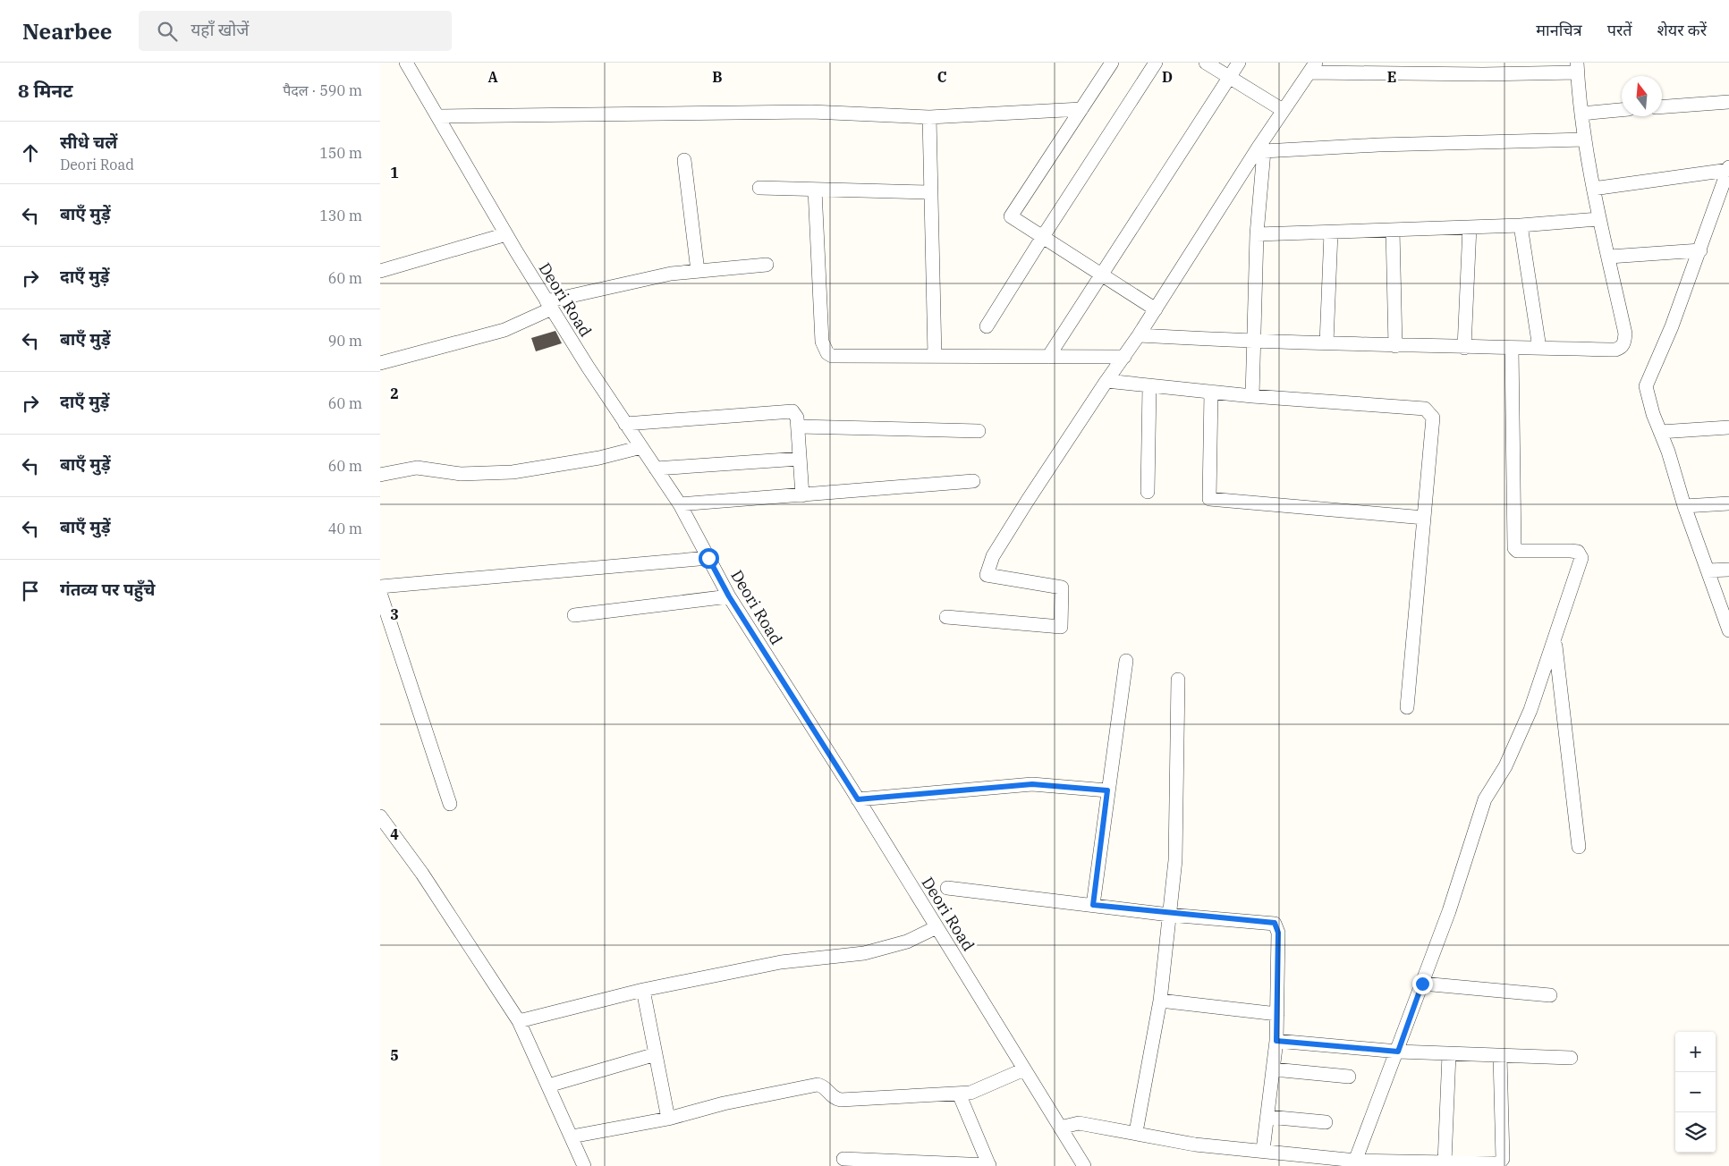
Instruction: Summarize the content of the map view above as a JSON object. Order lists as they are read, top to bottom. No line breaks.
{"streets":{"street":["Deori Road"]},"north":"top","page":{"header":"Nearbee","search":"यहाँ खोजें","nav":["मानचित्र","परतें","शेयर करें"],"heading":["8 मिनट","पैदल · 590 m"],"list":[["सीधे चलें","Deori Road","150 m"],["बाएँ मुड़ें","130 m"],["दाएँ मुड़ें","60 m"],["बाएँ मुड़ें","90 m"],["दाएँ मुड़ें","60 m"],["बाएँ मुड़ें","60 m"],["बाएँ मुड़ें","40 m"],"गंतव्य पर पहुँचे"],"map_buttons":["+","−"]},"grid":{"columns":["A","B","C","D","E"],"rows":["1","2","3","4","5"]}}
